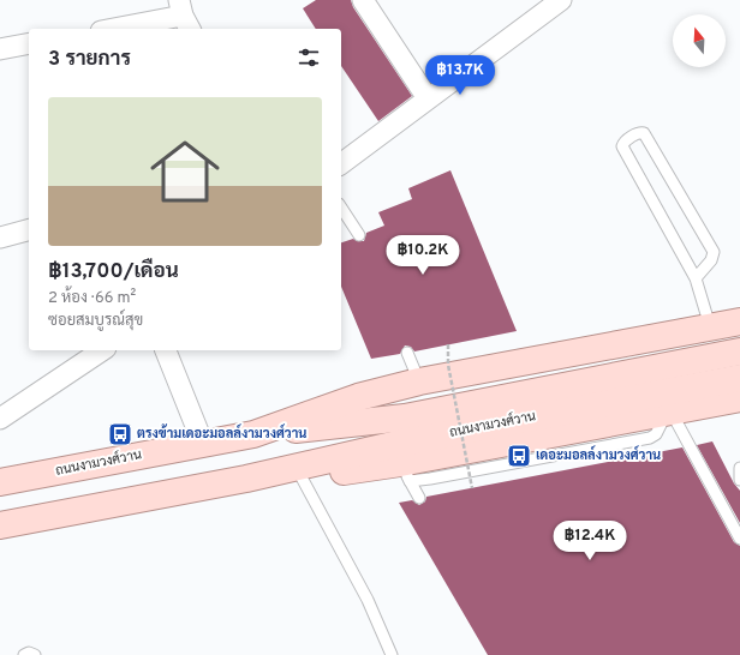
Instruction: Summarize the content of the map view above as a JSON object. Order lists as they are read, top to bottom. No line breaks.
{"streets":{"main road":["ถนนงามวงศ์วาน"]},"places":{"bus stop":["ตรงข้ามเดอะมอลล์งามวงศ์วาน","เดอะมอลล์งามวงศ์วาน"]},"north":"top","page":{"heading":"3 รายการ","price":["฿13.7K","฿10.2K","฿12.4K"],"list":[{"name":"฿13,700/เดือน","note":"2 ห้อง · 66 m² · ซอยสมบูรณ์สุข"}]}}
